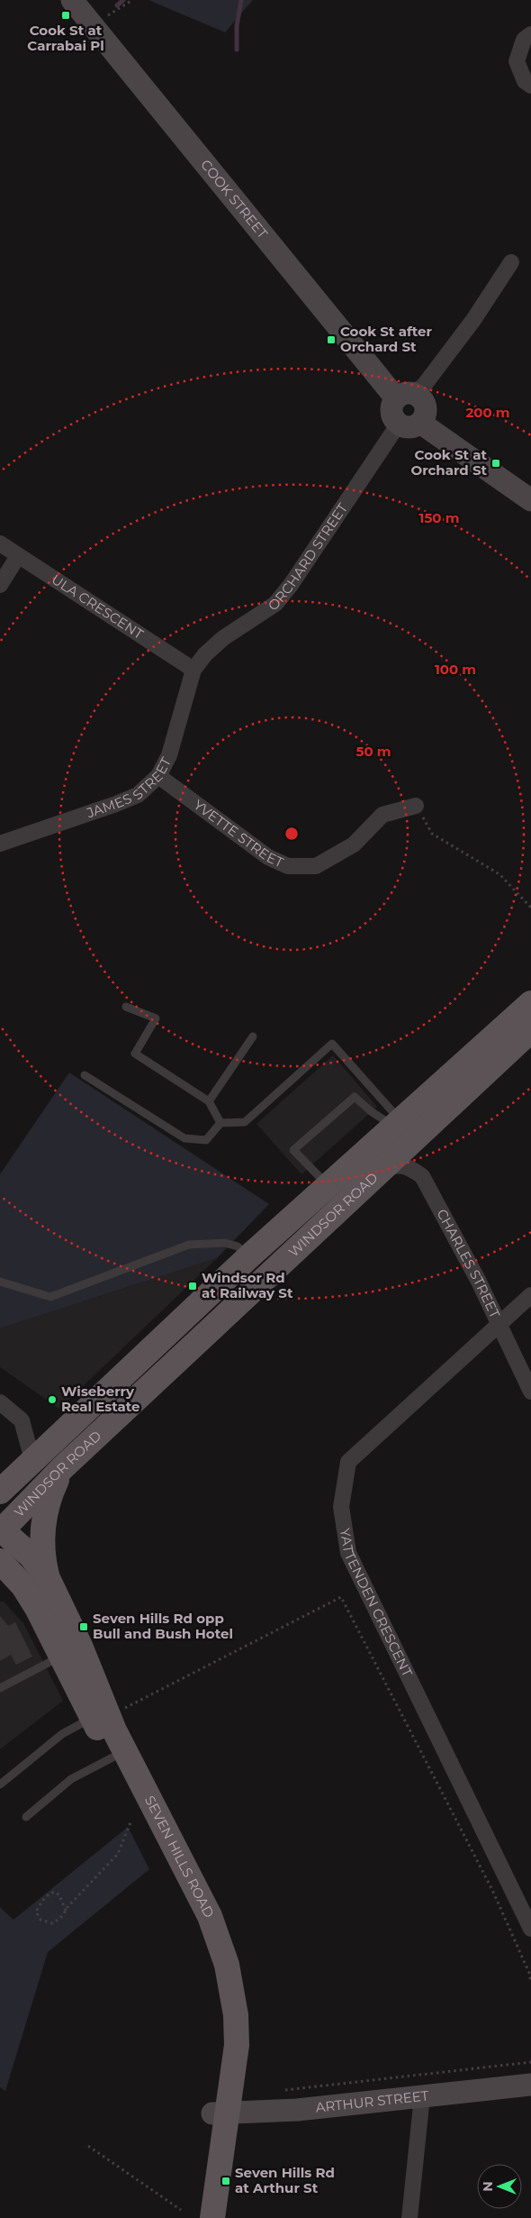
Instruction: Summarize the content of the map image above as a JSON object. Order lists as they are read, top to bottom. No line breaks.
{"streets":{"main road":["COOK STREET","WINDSOR ROAD","SEVEN HILLS ROAD","ARTHUR STREET"],"street":["ORCHARD STREET","ULA CRESCENT","JAMES STREET","YVETTE STREET","CHARLES STREET","YATTENDEN CRESCENT"]},"crossings":[["COOK STREET","ORCHARD STREET"],["ORCHARD STREET","ULA CRESCENT"],["ORCHARD STREET","JAMES STREET"],["ULA CRESCENT","JAMES STREET"],["JAMES STREET","YVETTE STREET"],["WINDSOR ROAD","CHARLES STREET"],["WINDSOR ROAD","SEVEN HILLS ROAD"],["CHARLES STREET","YATTENDEN CRESCENT"],["SEVEN HILLS ROAD","ARTHUR STREET"]],"places":{"transit":["Cook St at Carrabai Pl","Cook St after Orchard St","Cook St at Orchard St","Windsor Rd at Railway St","Seven Hills Rd opp Bull and Bush Hotel","Seven Hills Rd at Arthur St"],"other":["Wiseberry Real Estate"]},"north":"left","rings":["200 m","150 m","100 m","50 m"]}
